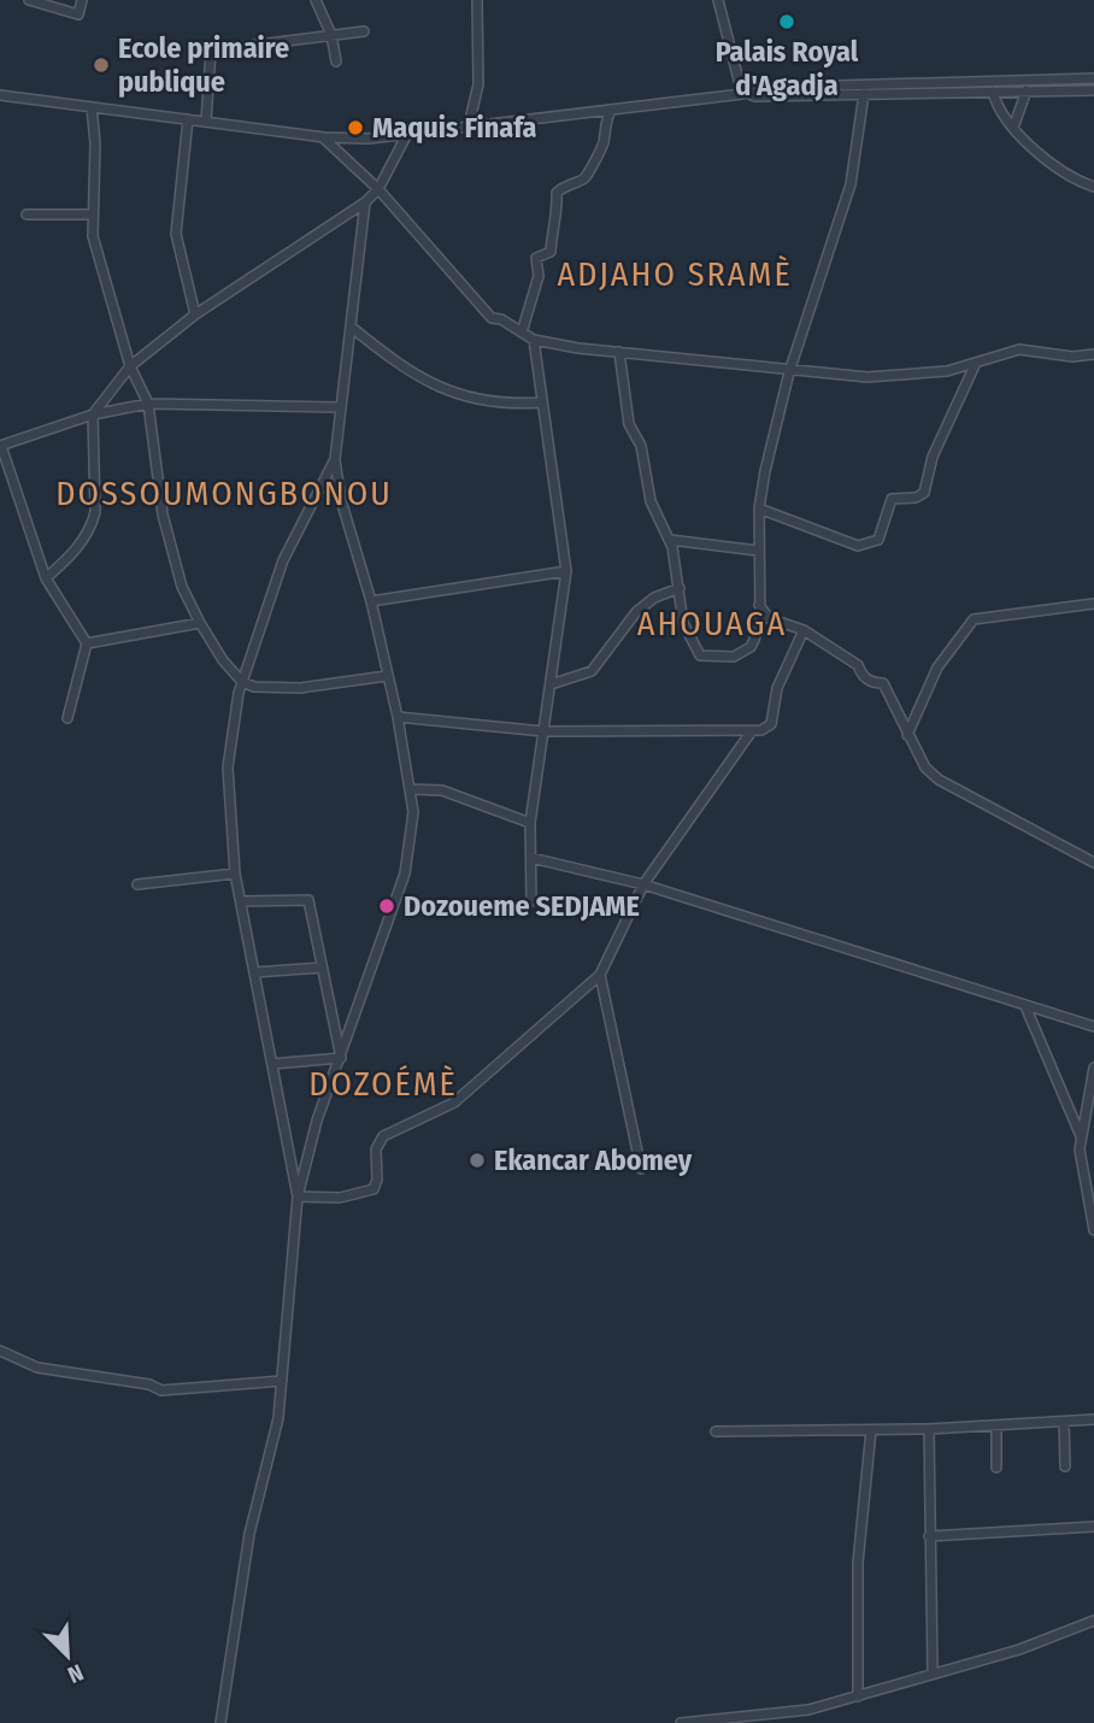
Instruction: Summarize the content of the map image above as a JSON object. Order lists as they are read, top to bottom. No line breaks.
{"districts":["ADJAHO SRAMÈ","DOSSOUMONGBONOU","AHOUAGA","DOZOÉMÈ"],"places":["Palais Royal d'Agadja","Ecole primaire publique","Maquis Finafa","Dozoueme SEDJAME","Ekancar Abomey"],"north":"bottom right"}
